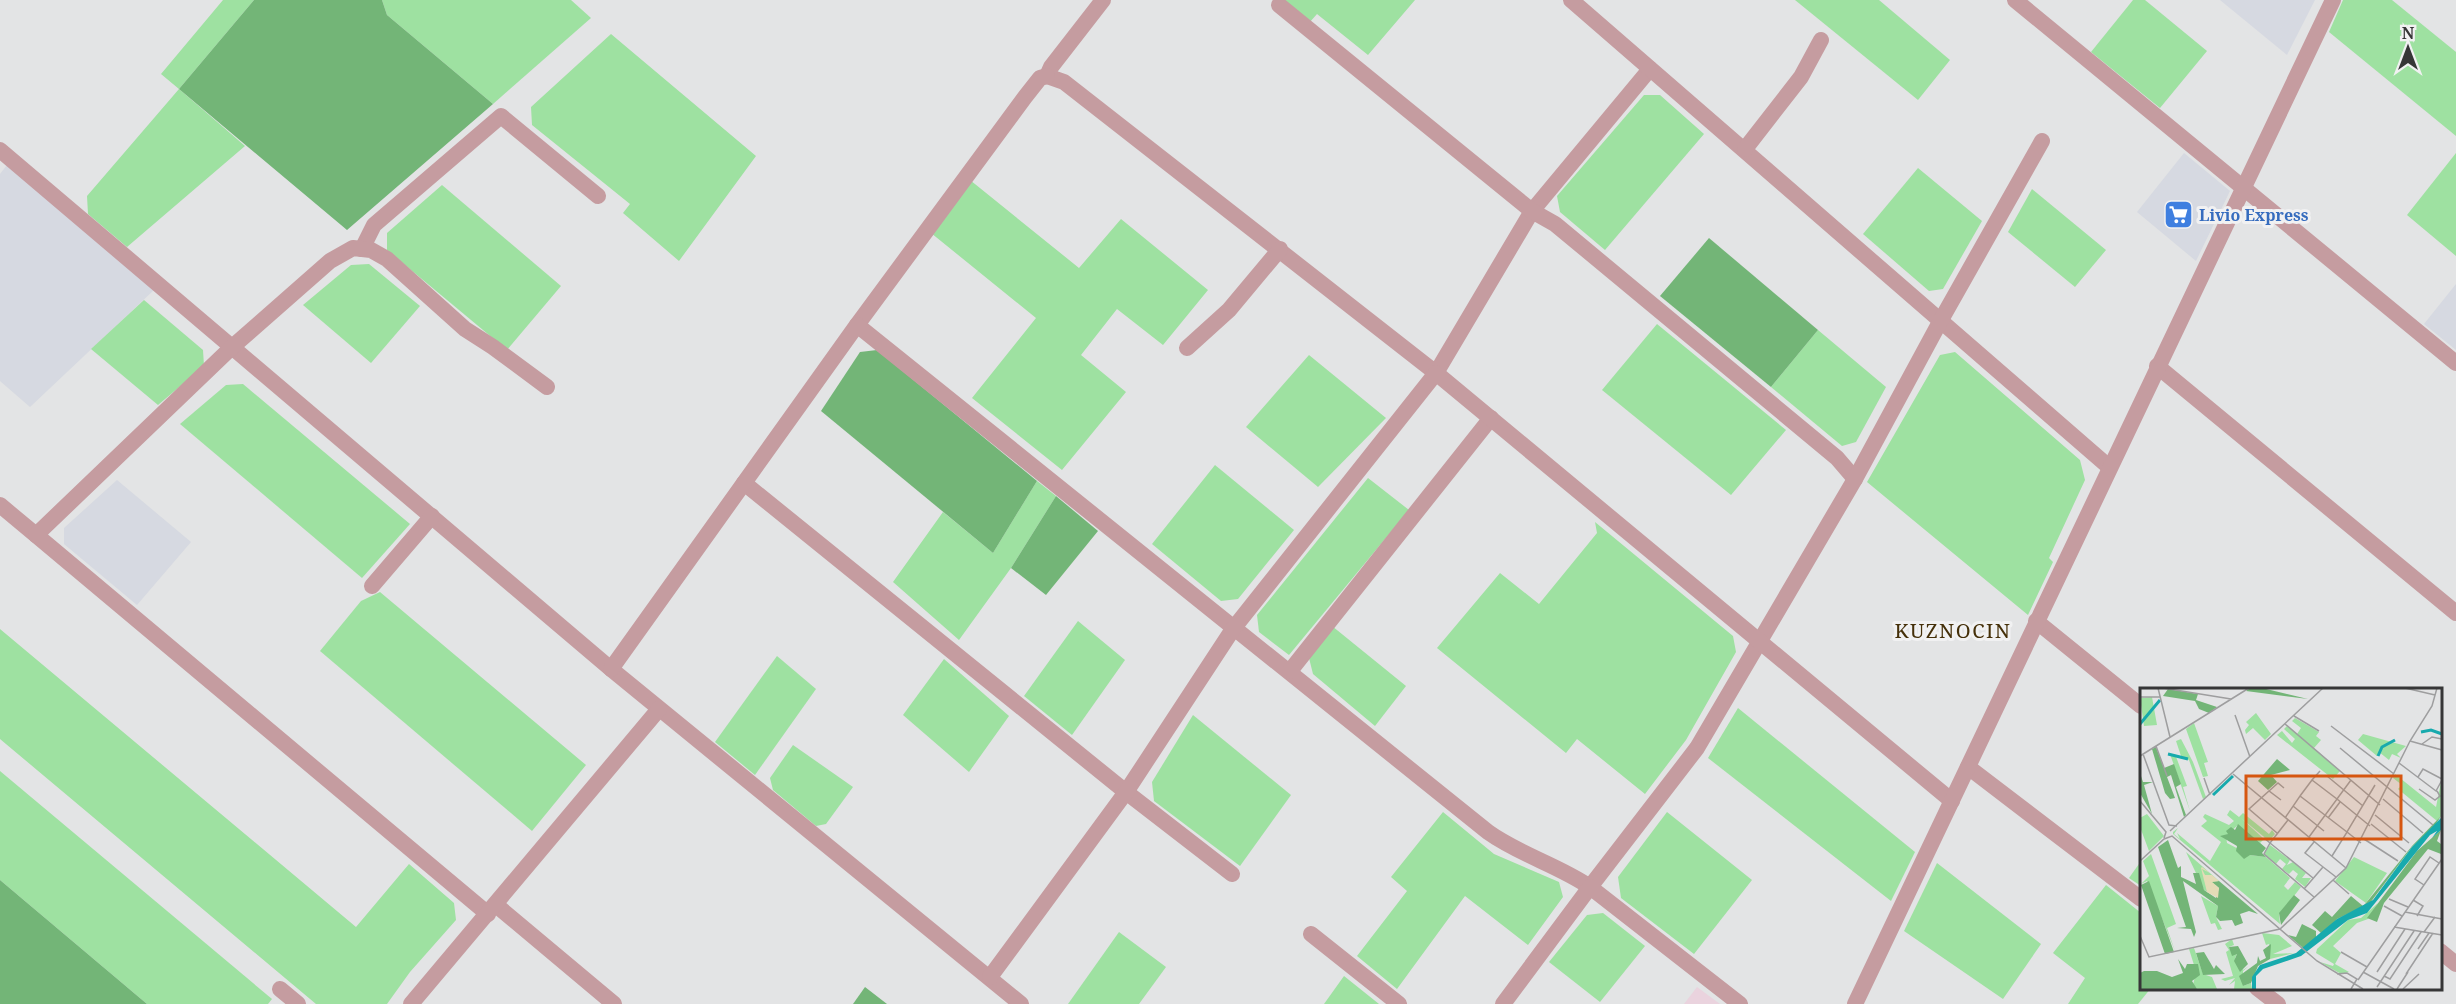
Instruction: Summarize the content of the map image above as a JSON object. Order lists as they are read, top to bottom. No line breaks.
{"districts":["KUZNOCIN"],"places":{"supermarket":["Livio Express"]},"north":"top"}
